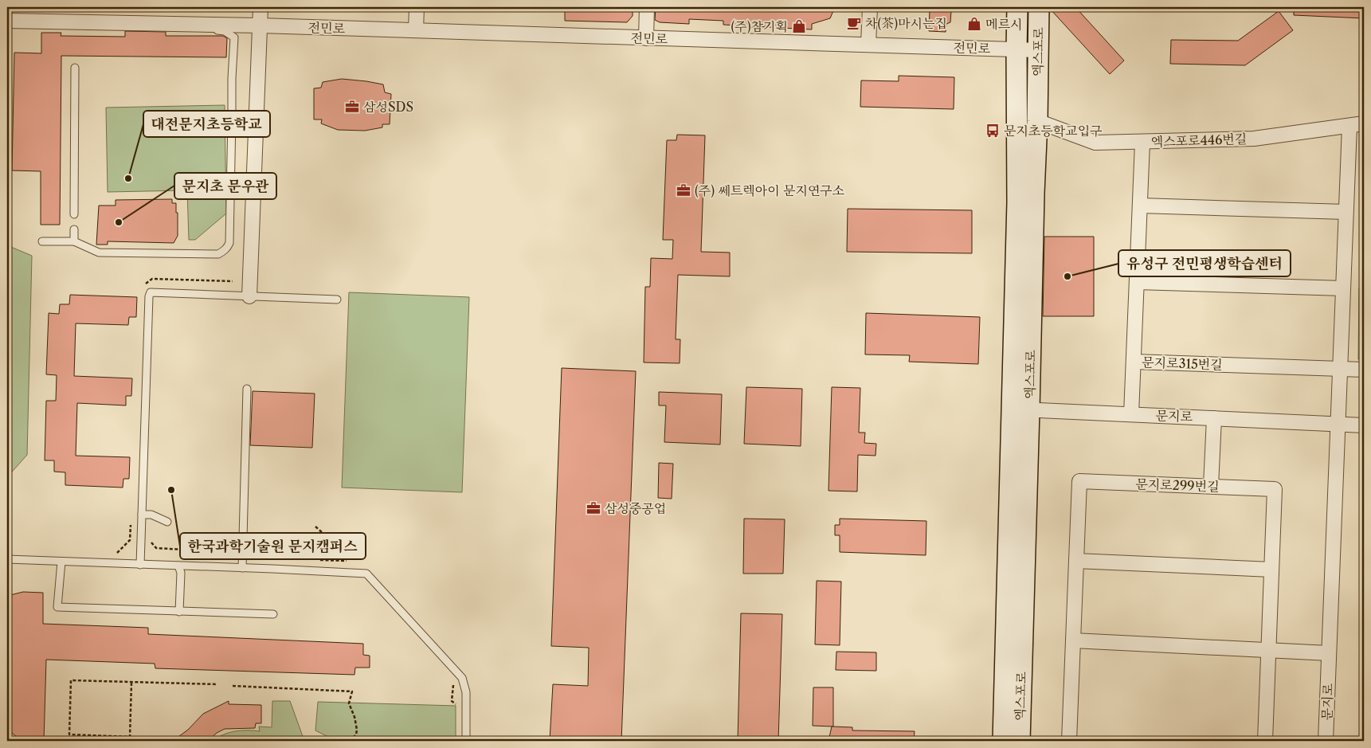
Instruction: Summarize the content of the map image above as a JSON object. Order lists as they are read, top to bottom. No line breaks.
{"streets":{"main road":["엑스포로"],"street":["전민로","엑스포로446번길","문지로315번길","문지로","문지로299번길"]},"crossings":[["전민로","엑스포로"],["엑스포로","엑스포로446번길"],["엑스포로","문지로"],["엑스포로446번길","문지로315번길"],["엑스포로446번길","문지로"],["문지로315번길","문지로"]],"places":{"cafe":["차(茶)마시는집"],"shop":["메르시","(주)참기획"],"office":["삼성SDS","(주) 쎄트렉아이 문지연구소","삼성중공업"],"bus stop":["문지초등학교입구"],"other":["대전문지초등학교","문지초 문우관","유성구 전민평생학습센터","한국과학기술원 문지캠퍼스"]}}
